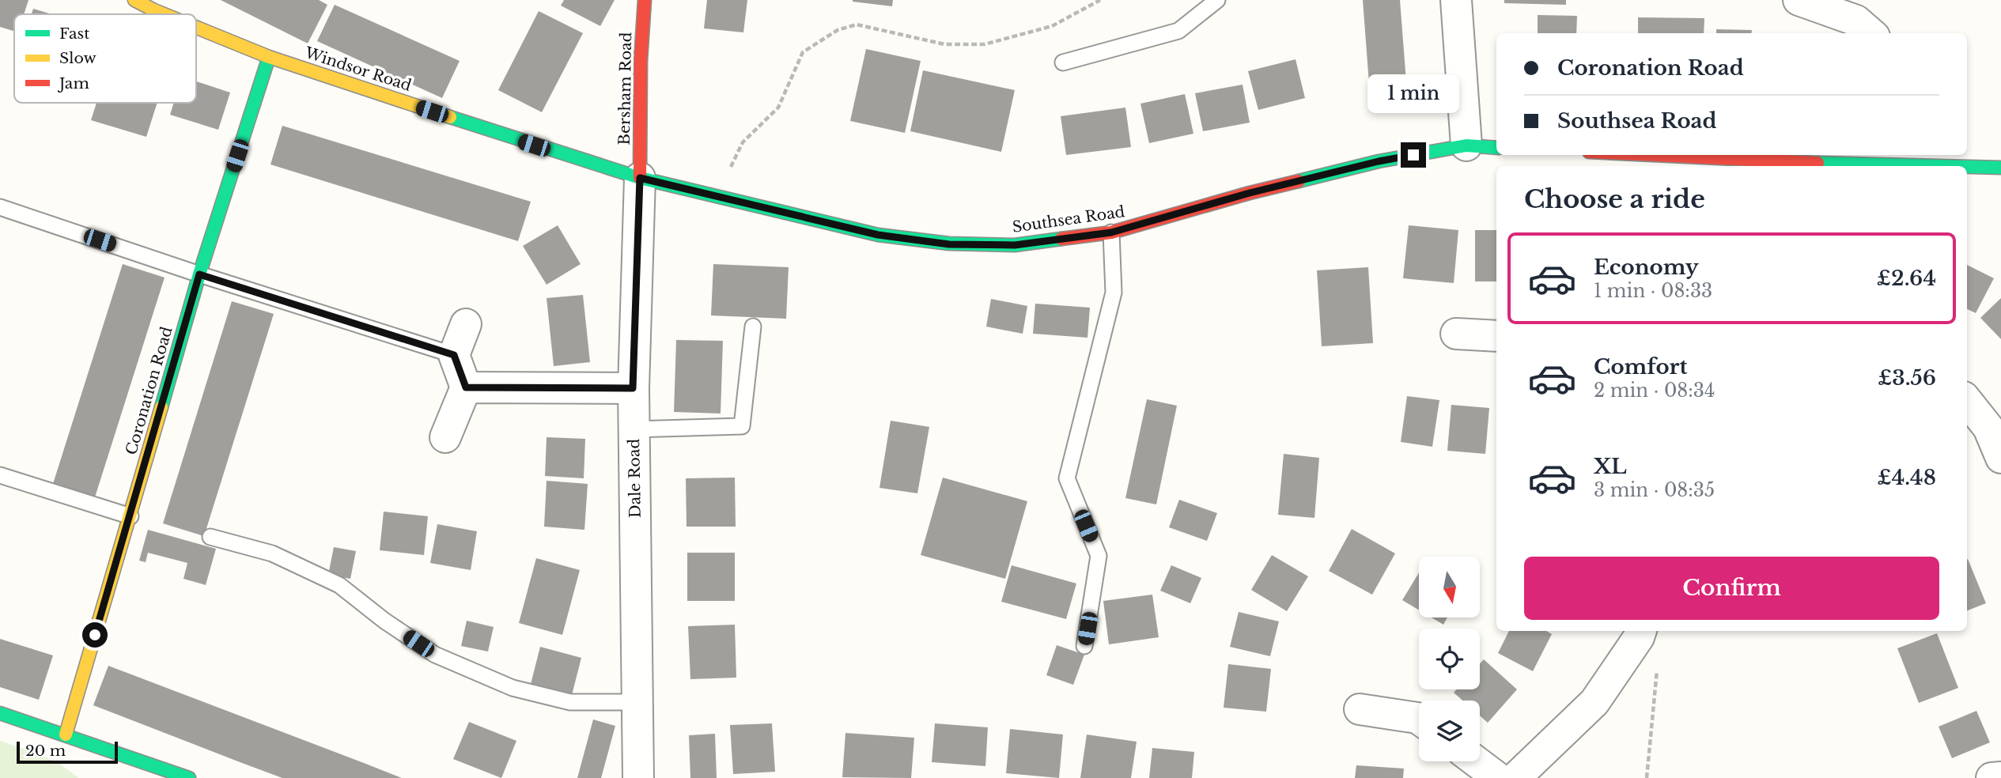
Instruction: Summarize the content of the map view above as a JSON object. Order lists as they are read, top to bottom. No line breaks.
{"streets":{"main road":["Windsor Road","Bersham Road","Southsea Road","Coronation Road"],"street":["Dale Road"]},"crossings":[["Windsor Road","Bersham Road"],["Windsor Road","Southsea Road"],["Windsor Road","Coronation Road"],["Windsor Road","Dale Road"],["Bersham Road","Southsea Road"],["Bersham Road","Dale Road"],["Southsea Road","Dale Road"]],"legend":["Fast","Slow","Jam"],"scale_bar":"20 m","north":"bottom","page":{"banner":["Coronation Road","Southsea Road"],"bubble":"1 min","heading":"Choose a ride","list":[{"name":"Economy","note":"1 min · 08:33","value":"£2.64"},{"name":"Comfort","note":"2 min · 08:34","value":"£3.56"},{"name":"XL","note":"3 min · 08:35","value":"£4.48"}],"buttons":"Confirm","scale":"20 m"}}
